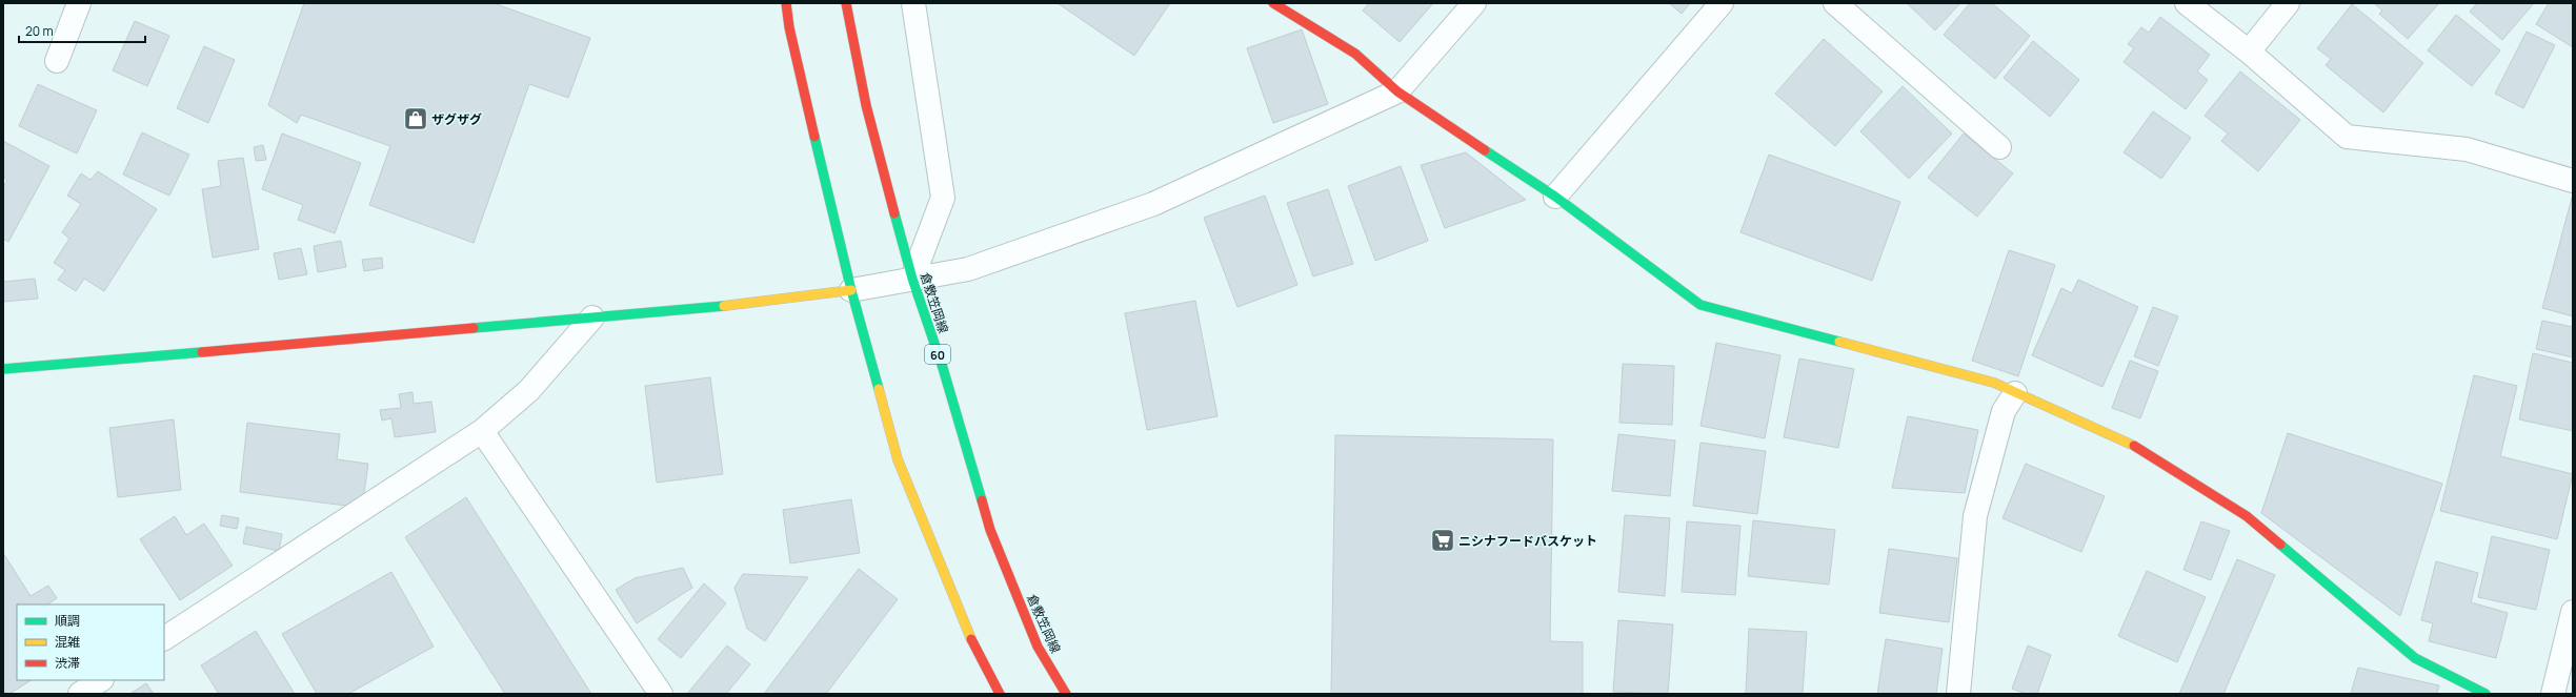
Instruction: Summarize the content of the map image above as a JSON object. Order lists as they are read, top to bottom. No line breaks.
{"streets":{"street":["倉敷笠岡線","60"]},"places":{"shop":["ザグザグ"],"supermarket":["ニシナフードバスケット"]},"legend":["順調","混雑","渋滞"],"scale_bar":"20 m"}
